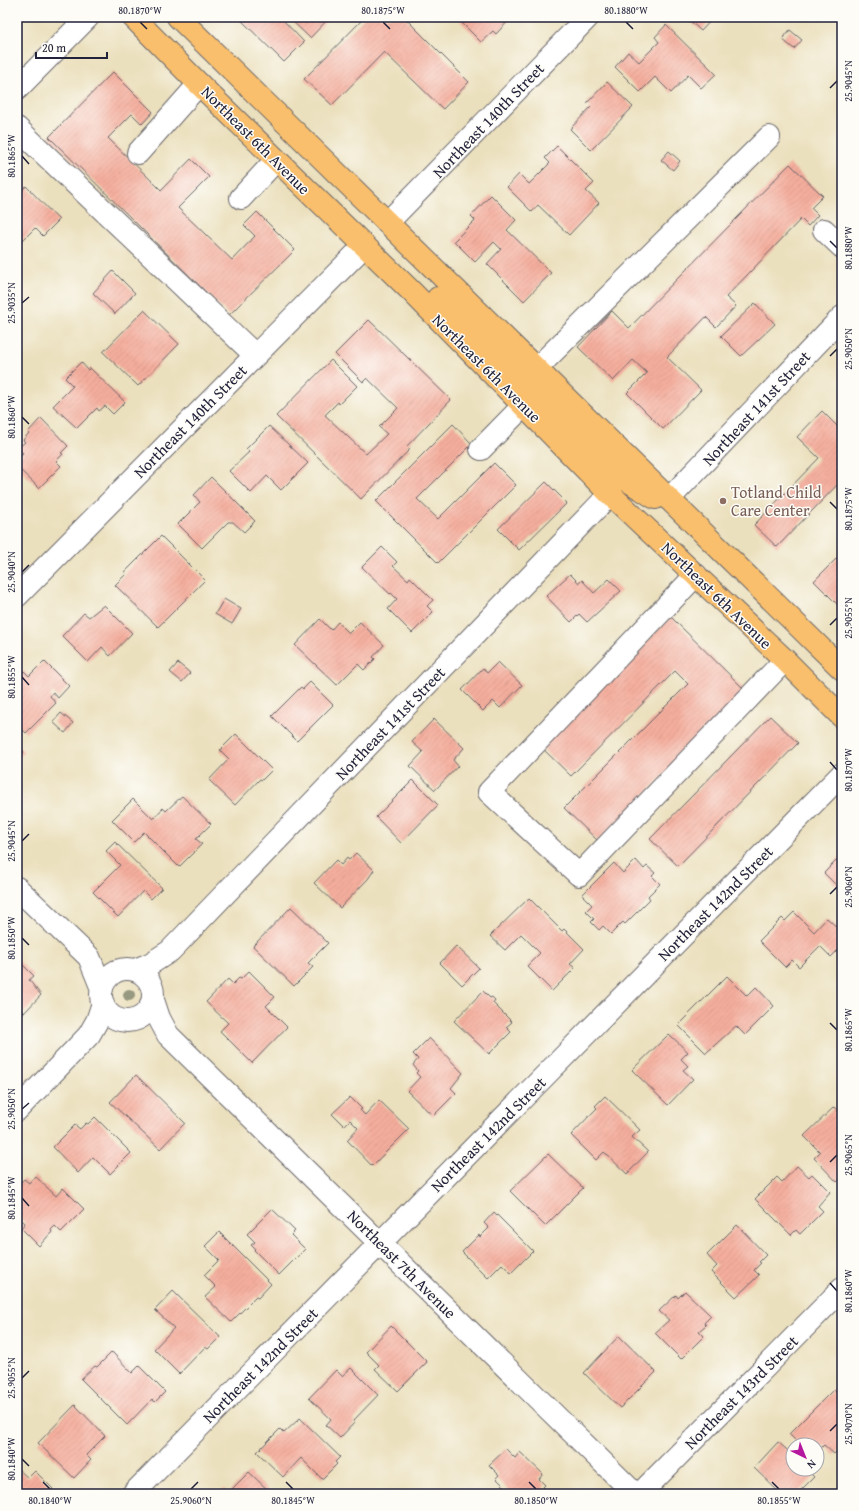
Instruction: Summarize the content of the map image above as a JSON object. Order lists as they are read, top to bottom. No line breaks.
{"streets":{"main road":["Northeast 6th Avenue"],"street":["Northeast 140th Street","Northeast 141st Street","Northeast 142nd Street","Northeast 7th Avenue","Northeast 143rd Street"]},"crossings":[["Northeast 140th Street","Northeast 6th Avenue"],["Northeast 6th Avenue","Northeast 141st Street"],["Northeast 141st Street","Northeast 7th Avenue"],["Northeast 142nd Street","Northeast 7th Avenue"]],"places":["Totland Child Care Center"],"scale_bar":"20 m","north":"bottom right","coordinates":["80.1870°W","80.1875°W","80.1880°W","25.9045°N","80.1865°W","25.9035°N","25.9050°N","80.1860°W","25.9040°N","25.9055°N","80.1855°W","25.9060°N","80.1850°W","25.9065°N","80.1845°W","25.9070°N","80.1840°W"]}
